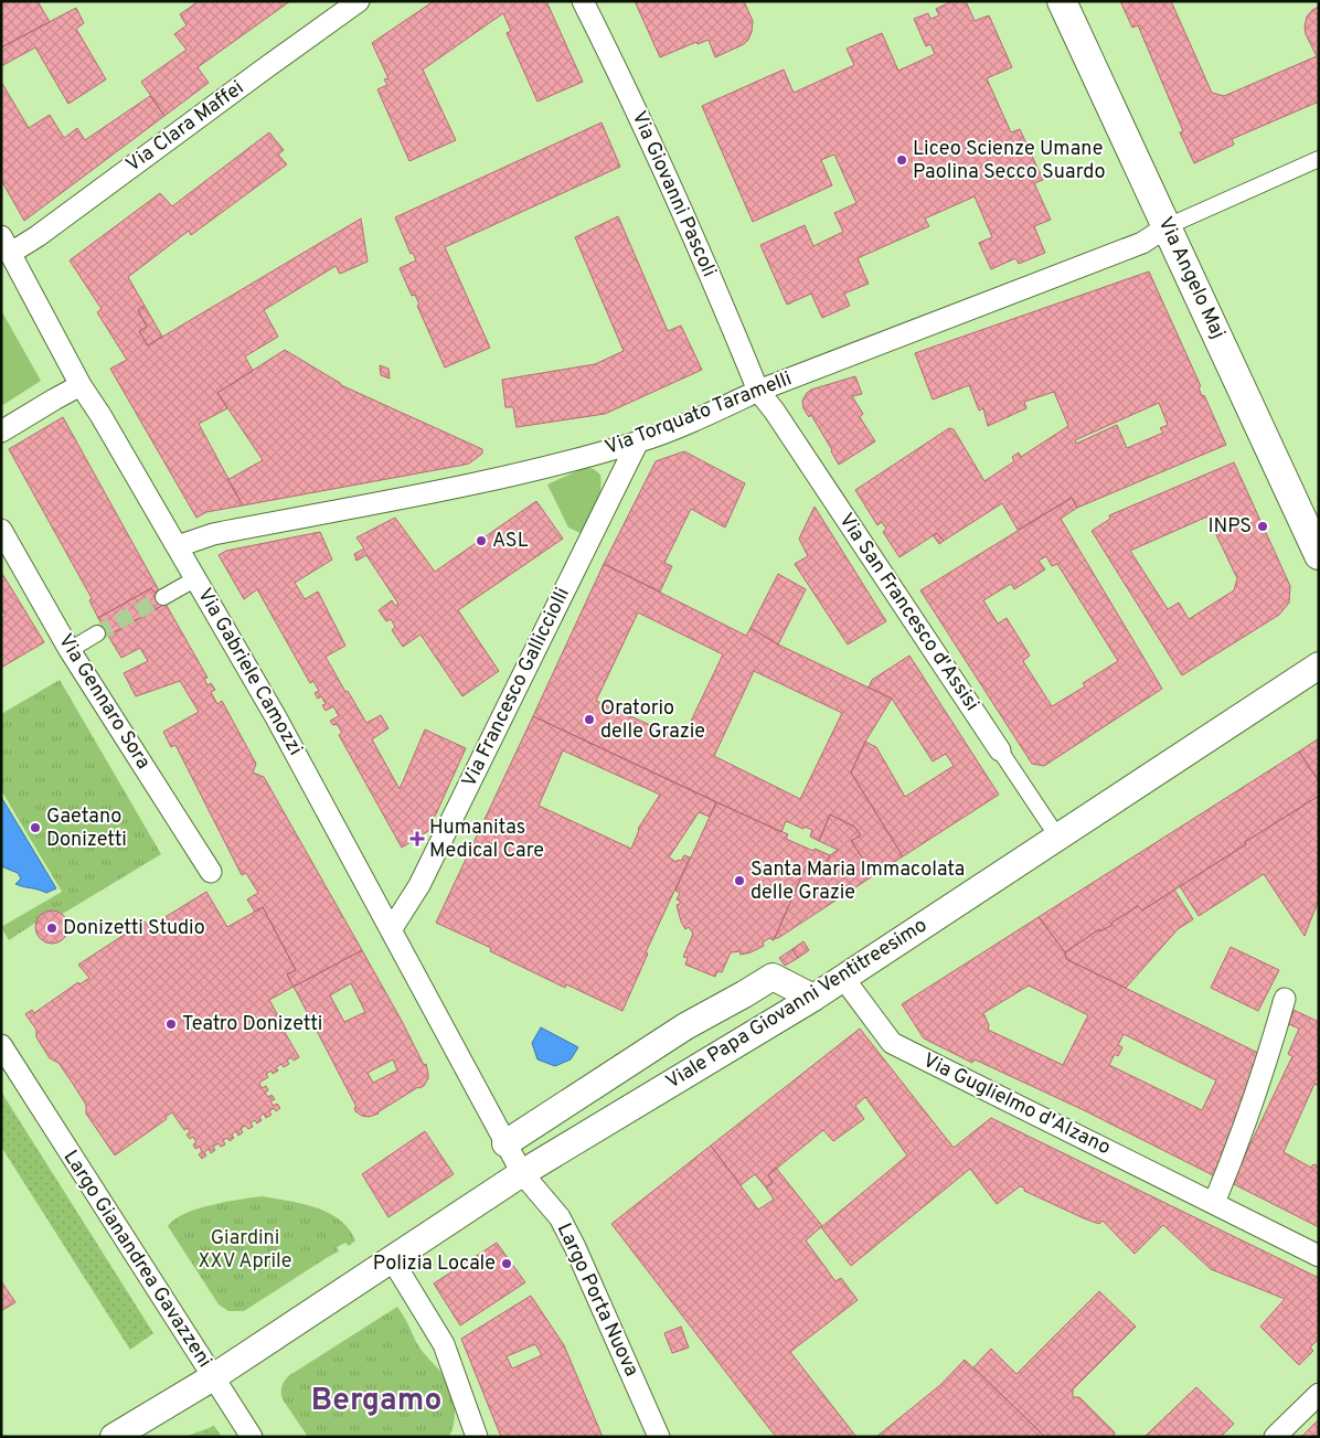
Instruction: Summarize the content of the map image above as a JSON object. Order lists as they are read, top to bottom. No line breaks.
{"streets":{"main road":["Via Angelo Maj"],"street":["Via Clara Maffei","Via Giovanni Pascoli","Via Torquato Taramelli","Via San Francesco d'Assisi","Via Gabriele Camozzi","Via Francesco Gallicciolli","Via Gennaro Sora","Viale Papa Giovanni Ventitreesimo","Via Guglielmo d'Alzano","Largo Gianandrea Gavazzeni","Largo Porta Nuova"]},"crossings":[["Via Clara Maffei","Via Gabriele Camozzi"],["Via Giovanni Pascoli","Via Torquato Taramelli"],["Via Giovanni Pascoli","Via San Francesco d'Assisi"],["Via Angelo Maj","Via Torquato Taramelli"],["Via Torquato Taramelli","Via San Francesco d'Assisi"],["Via Torquato Taramelli","Via Gabriele Camozzi"],["Via Torquato Taramelli","Via Francesco Gallicciolli"],["Via San Francesco d'Assisi","Viale Papa Giovanni Ventitreesimo"],["Via Gabriele Camozzi","Via Francesco Gallicciolli"],["Via Gabriele Camozzi","Largo Porta Nuova"],["Viale Papa Giovanni Ventitreesimo","Via Guglielmo d'Alzano"],["Viale Papa Giovanni Ventitreesimo","Largo Gianandrea Gavazzeni"],["Viale Papa Giovanni Ventitreesimo","Largo Porta Nuova"],["Largo Gianandrea Gavazzeni","Largo Porta Nuova"]],"districts":["Bergamo"],"parks":["Giardini XXV Aprile"],"places":{"other":["Liceo Scienze Umane Paolina Secco Suardo","INPS","ASL","Oratorio delle Grazie","Gaetano Donizetti","Santa Maria Immacolata delle Grazie","Donizetti Studio","Teatro Donizetti","Polizia Locale"],"health":["Humanitas Medical Care"]}}
